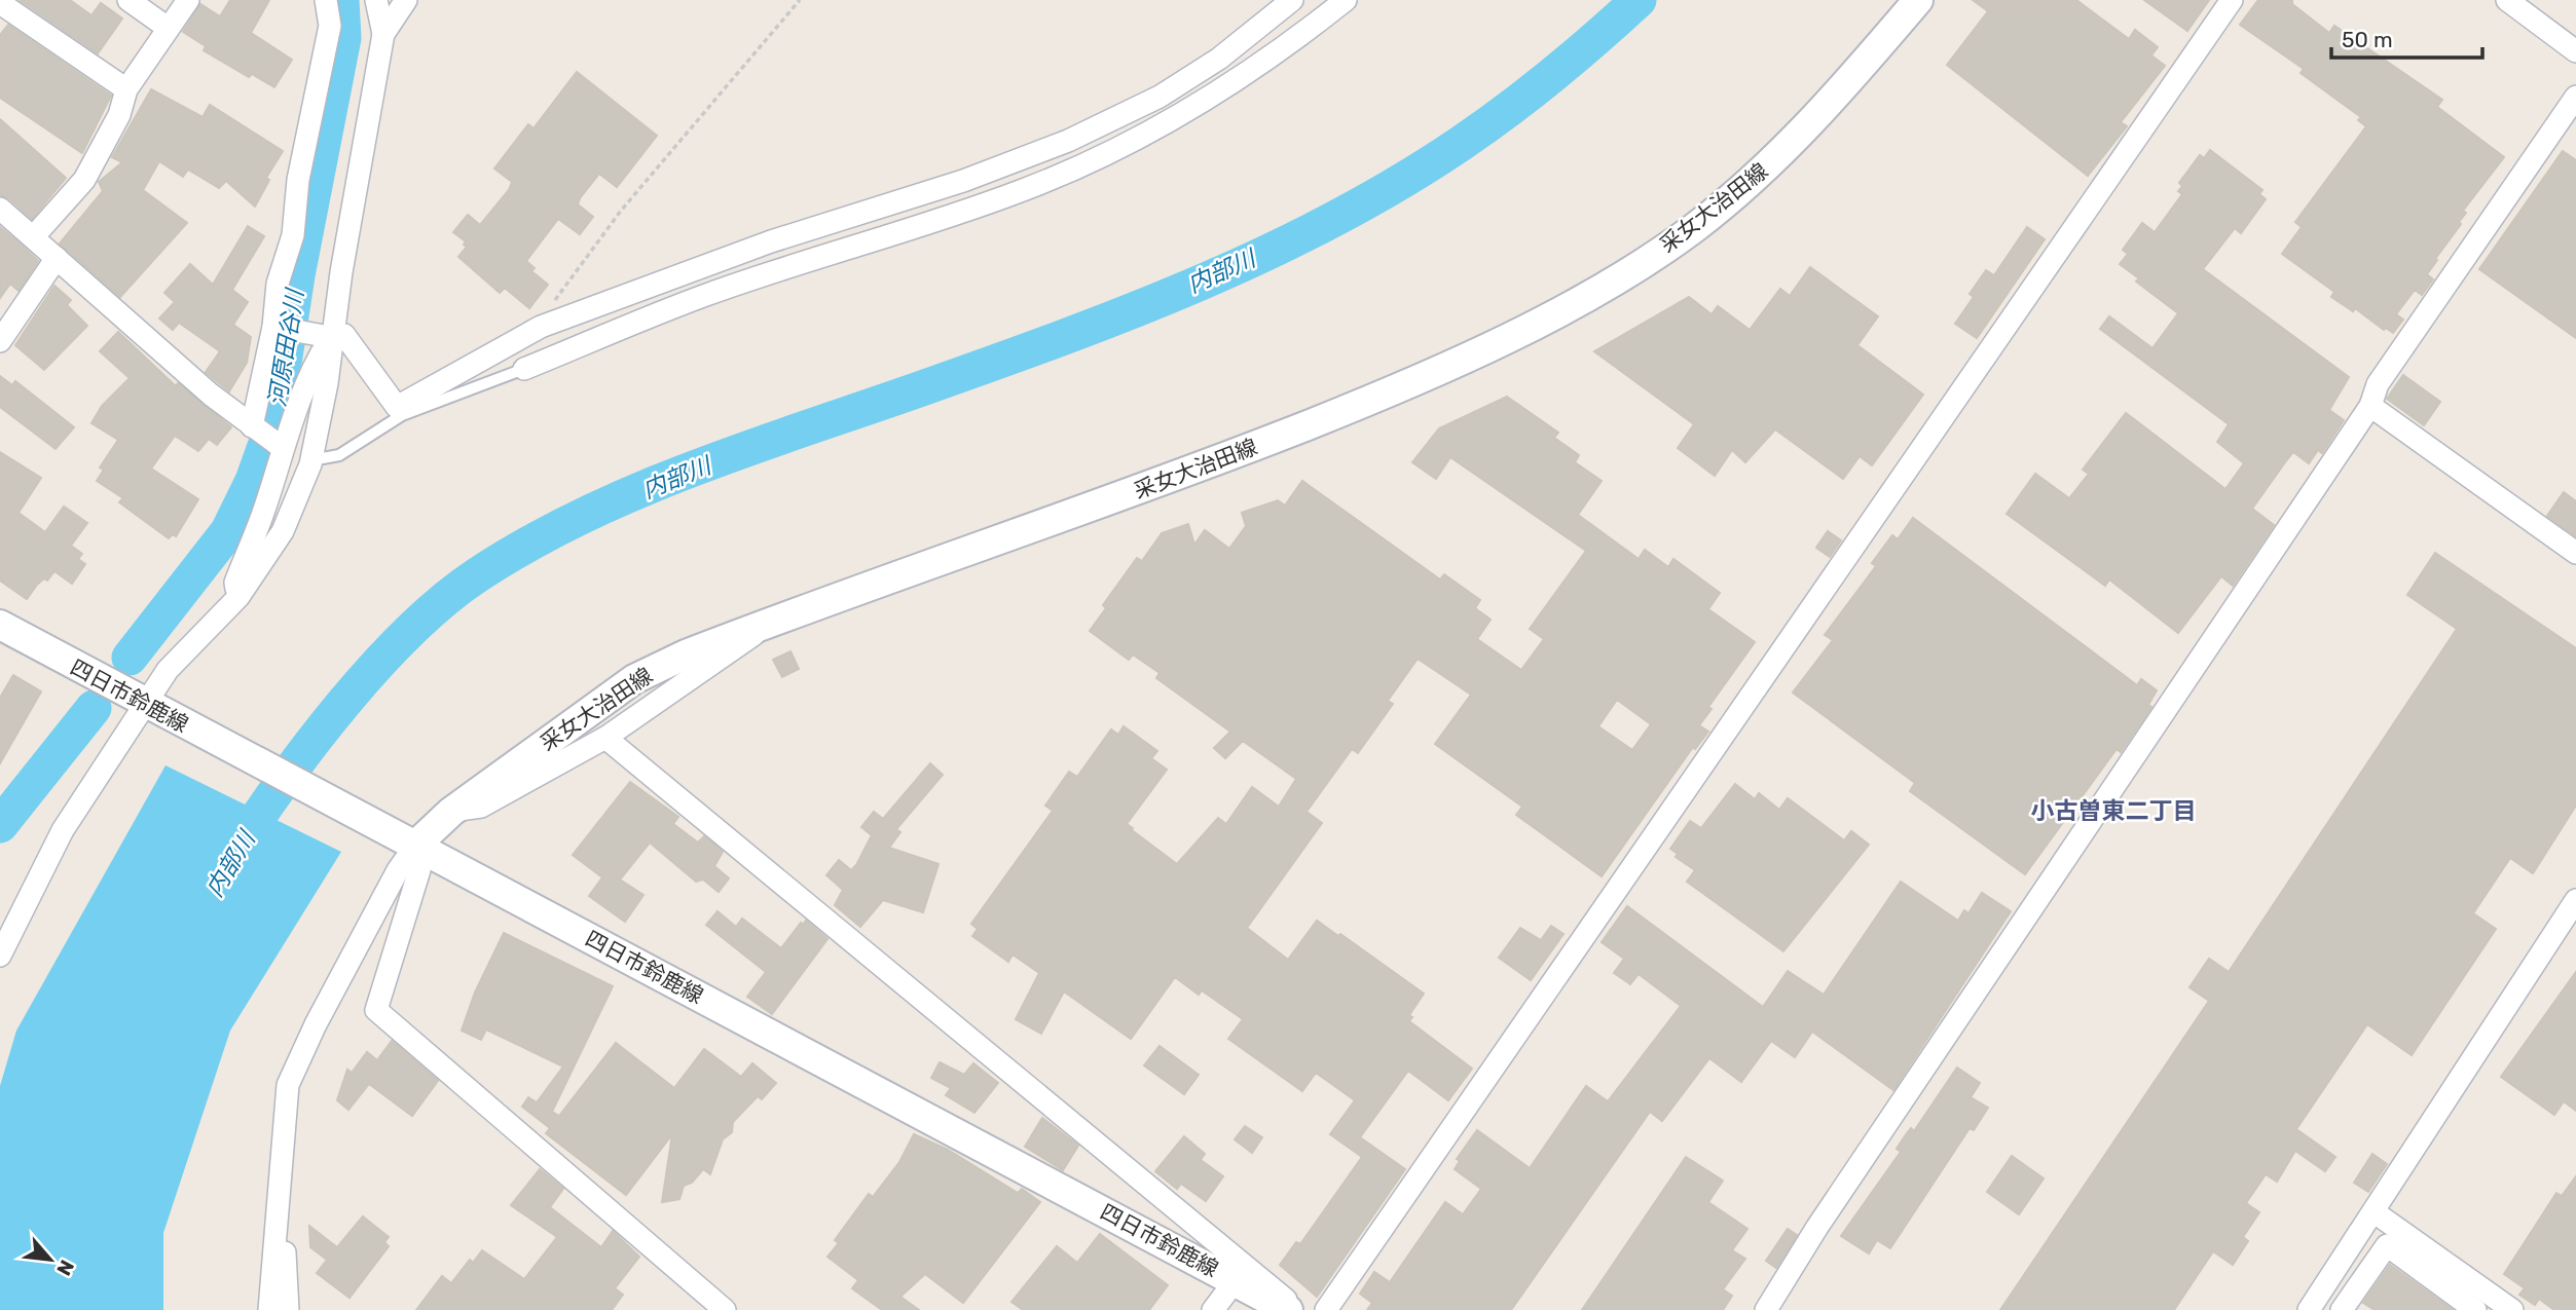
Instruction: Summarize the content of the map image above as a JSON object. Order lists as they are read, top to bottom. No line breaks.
{"streets":{"main road":["采女大治田線","四日市鈴鹿線"]},"crossings":[["采女大治田線","四日市鈴鹿線"]],"districts":["小古曽東二丁目"],"water":["内部川","河原田谷川"],"scale_bar":"50 m","north":"bottom right"}
